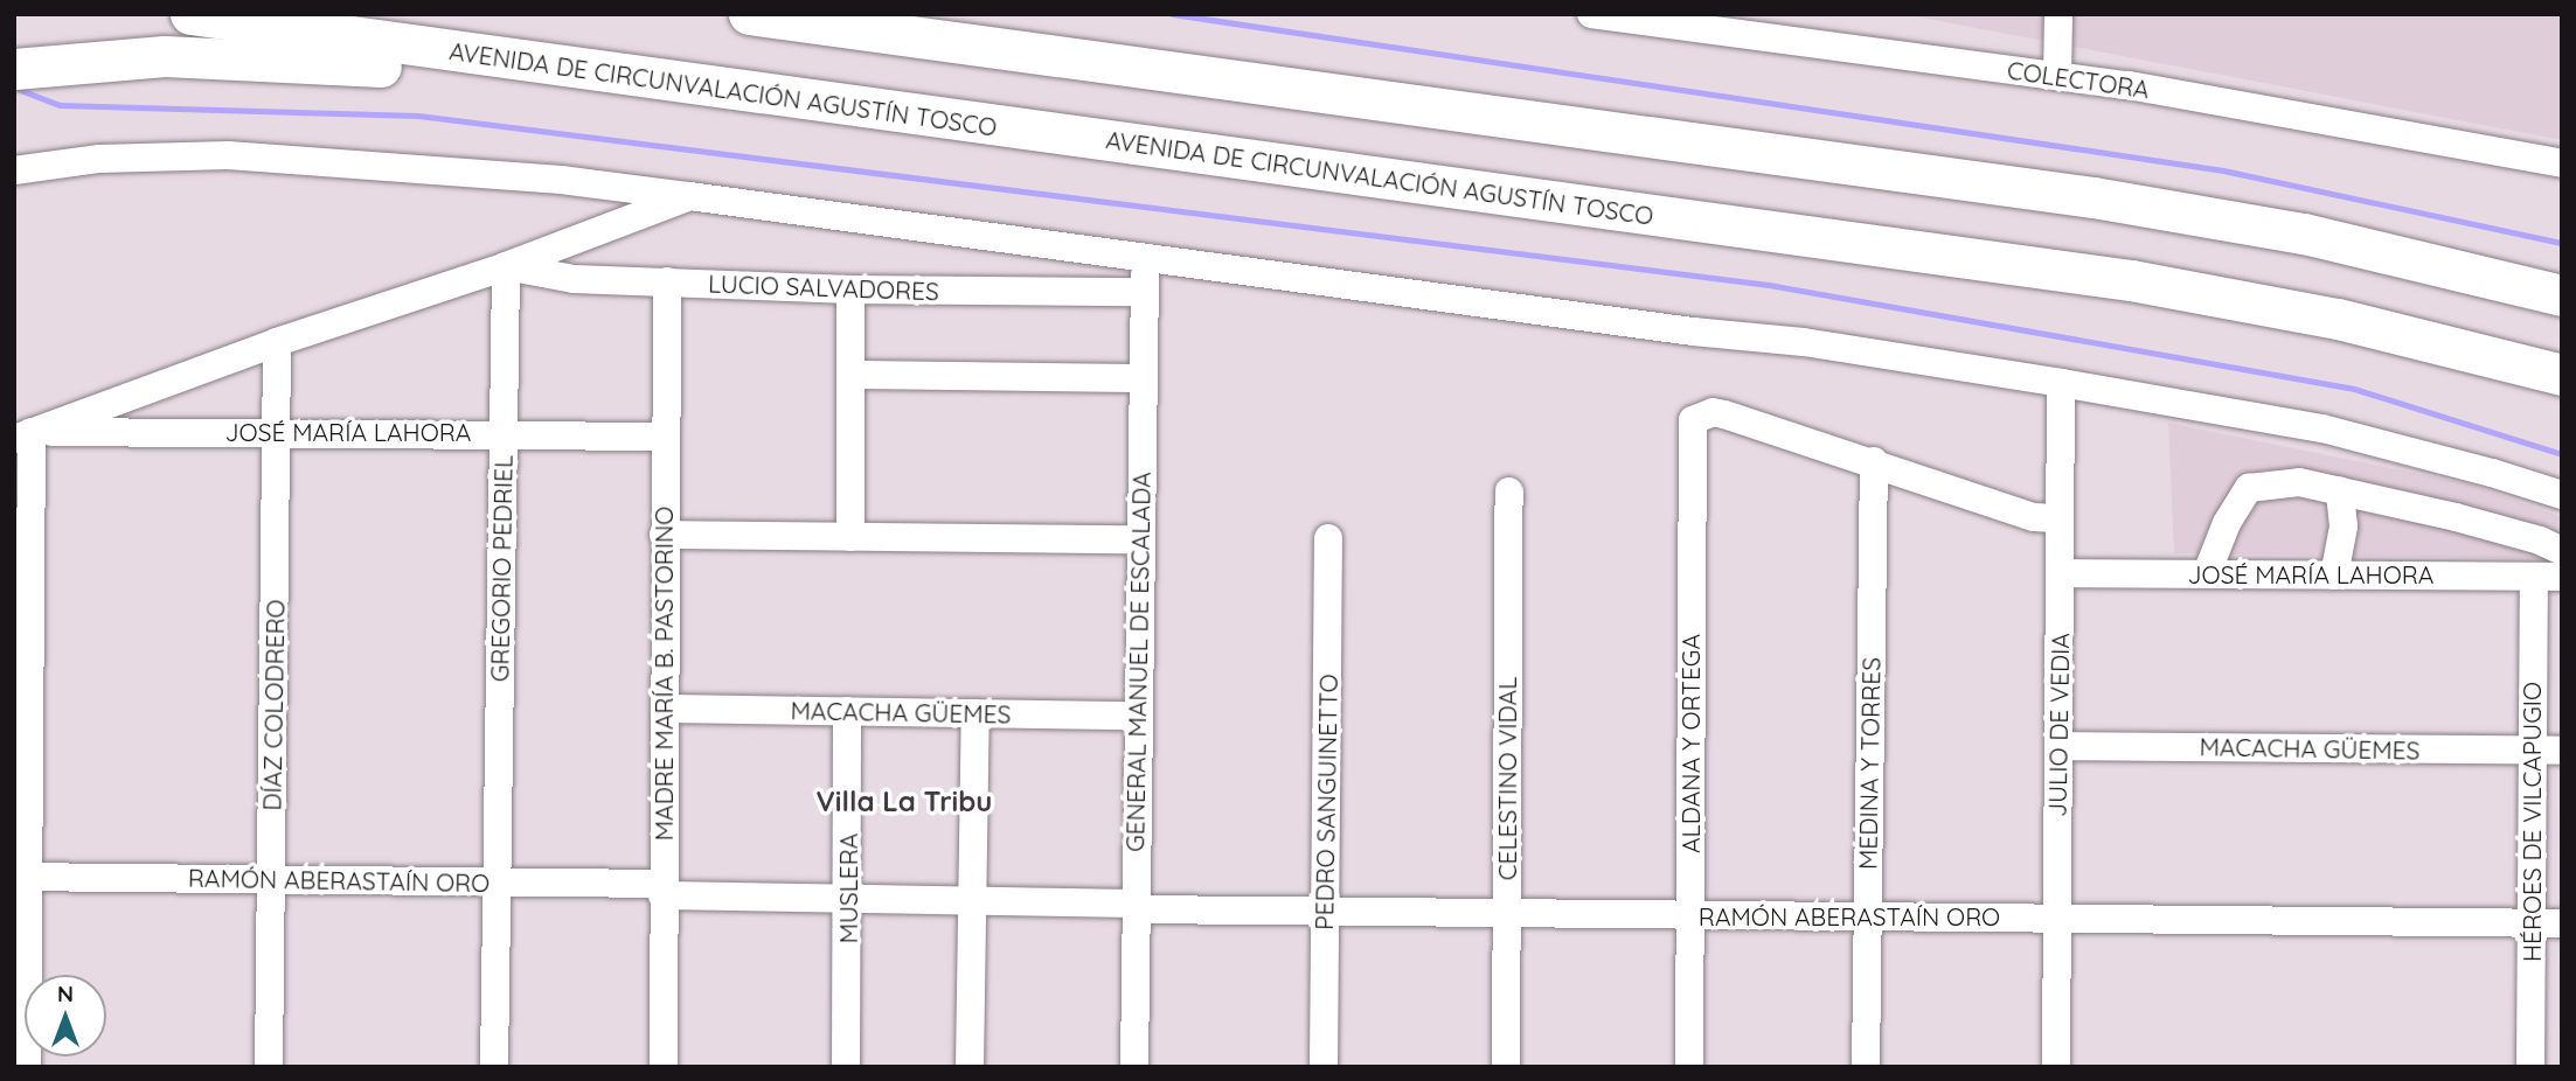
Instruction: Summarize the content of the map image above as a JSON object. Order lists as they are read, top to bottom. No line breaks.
{"streets":{"highway":["AVENIDA DE CIRCUNVALACIÓN AGUSTÍN TOSCO"],"street":["COLECTORA","LUCIO SALVADORES","JOSÉ MARÍA LAHORA","GREGORIO PEDRIEL","GENERAL MANUEL DE ESCALADA","MADRE MARÍA B. PASTORINO","DÍAZ COLODRERO","MACACHA GÜEMES","JULIO DE VEDIA","ALDANA Y ORTEGA","MEDINA Y TORRES","CELESTINO VIDAL","PEDRO SANGUINETTO","HÉROES DE VILCAPUGIO","RAMÓN ABERASTAÍN ORO","MUSLERA"]},"crossings":[["LUCIO SALVADORES","GREGORIO PEDRIEL"],["LUCIO SALVADORES","GENERAL MANUEL DE ESCALADA"],["LUCIO SALVADORES","MADRE MARÍA B. PASTORINO"],["JOSÉ MARÍA LAHORA","GREGORIO PEDRIEL"],["JOSÉ MARÍA LAHORA","MADRE MARÍA B. PASTORINO"],["JOSÉ MARÍA LAHORA","DÍAZ COLODRERO"],["JOSÉ MARÍA LAHORA","JULIO DE VEDIA"],["JOSÉ MARÍA LAHORA","HÉROES DE VILCAPUGIO"],["GREGORIO PEDRIEL","RAMÓN ABERASTAÍN ORO"],["GENERAL MANUEL DE ESCALADA","MACACHA GÜEMES"],["GENERAL MANUEL DE ESCALADA","RAMÓN ABERASTAÍN ORO"],["MADRE MARÍA B. PASTORINO","MACACHA GÜEMES"],["MADRE MARÍA B. PASTORINO","RAMÓN ABERASTAÍN ORO"],["DÍAZ COLODRERO","RAMÓN ABERASTAÍN ORO"],["MACACHA GÜEMES","JULIO DE VEDIA"],["MACACHA GÜEMES","HÉROES DE VILCAPUGIO"],["MACACHA GÜEMES","MUSLERA"],["JULIO DE VEDIA","RAMÓN ABERASTAÍN ORO"],["ALDANA Y ORTEGA","MEDINA Y TORRES"],["ALDANA Y ORTEGA","RAMÓN ABERASTAÍN ORO"],["MEDINA Y TORRES","RAMÓN ABERASTAÍN ORO"],["CELESTINO VIDAL","RAMÓN ABERASTAÍN ORO"],["PEDRO SANGUINETTO","RAMÓN ABERASTAÍN ORO"],["HÉROES DE VILCAPUGIO","RAMÓN ABERASTAÍN ORO"],["RAMÓN ABERASTAÍN ORO","MUSLERA"]],"districts":["Villa La Tribu"],"north":"top"}
